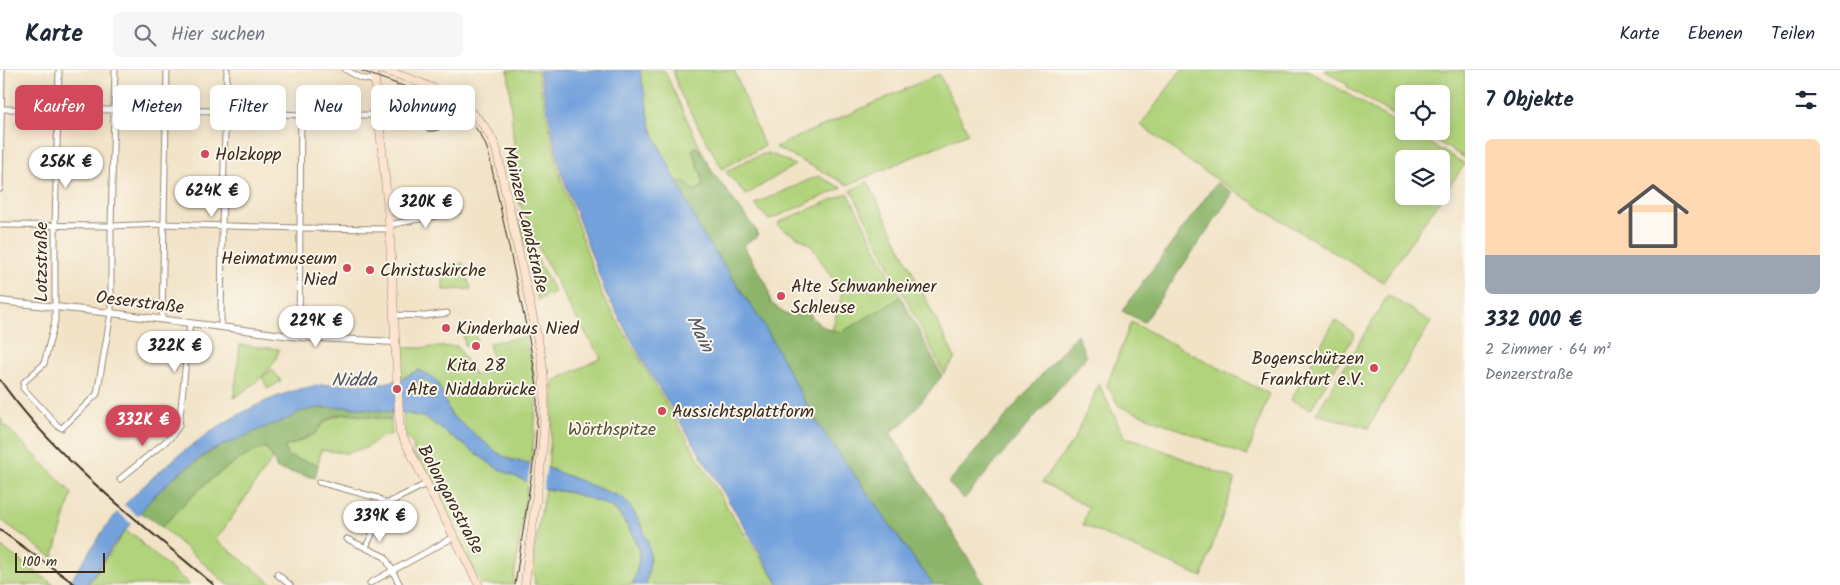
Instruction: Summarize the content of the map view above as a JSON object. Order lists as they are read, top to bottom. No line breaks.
{"streets":{"main road":["Mainzer Landstraße","Bolongarostraße"],"street":["Lotzstraße","Oeserstraße"]},"crossings":[["Lotzstraße","Oeserstraße"],["Oeserstraße","Bolongarostraße"]],"water":["Main","Nidda"],"parks":["Wörthspitze"],"places":["Holzkopp","Heimatmuseum Nied","Christuskirche","Alte Schwanheimer Schleuse","Kinderhaus Nied","Kita 28","Bogenschützen Frankfurt e.V.","Alte Niddabrücke","Aussichtsplattform"],"scale_bar":"100 m","page":{"header":"Karte","search":"Hier suchen","nav":["Karte","Ebenen","Teilen"],"heading":"7 Objekte","chip":["Kaufen","Mieten","Filter","Neu","Wohnung"],"list":[{"name":"332 000 €","note":"2 Zimmer · 64 m² · Denzerstraße"}],"price":["256K €","624K €","320K €","229K €","322K €","332K €","339K €"],"scale":"100 m"}}
